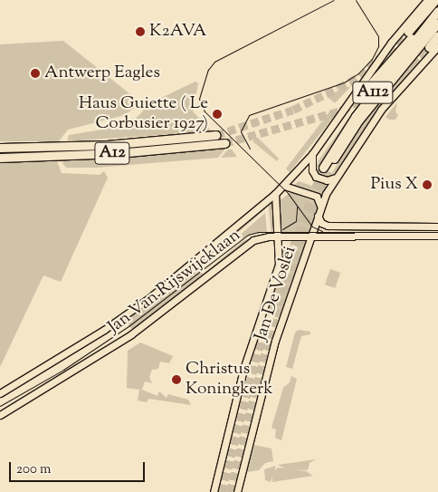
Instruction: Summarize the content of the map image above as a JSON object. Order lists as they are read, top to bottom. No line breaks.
{"streets":{"highway":["A112","A12"],"main road":["Jan Van Rijswijcklaan","Jan De Voslei"]},"crossings":[["Jan Van Rijswijcklaan","Jan De Voslei"]],"places":["K2AVA","Antwerp Eagles","Haus Guiette ( Le Corbusier 1927)","Pius X","Christus Koningkerk"],"scale_bar":"200 m"}
